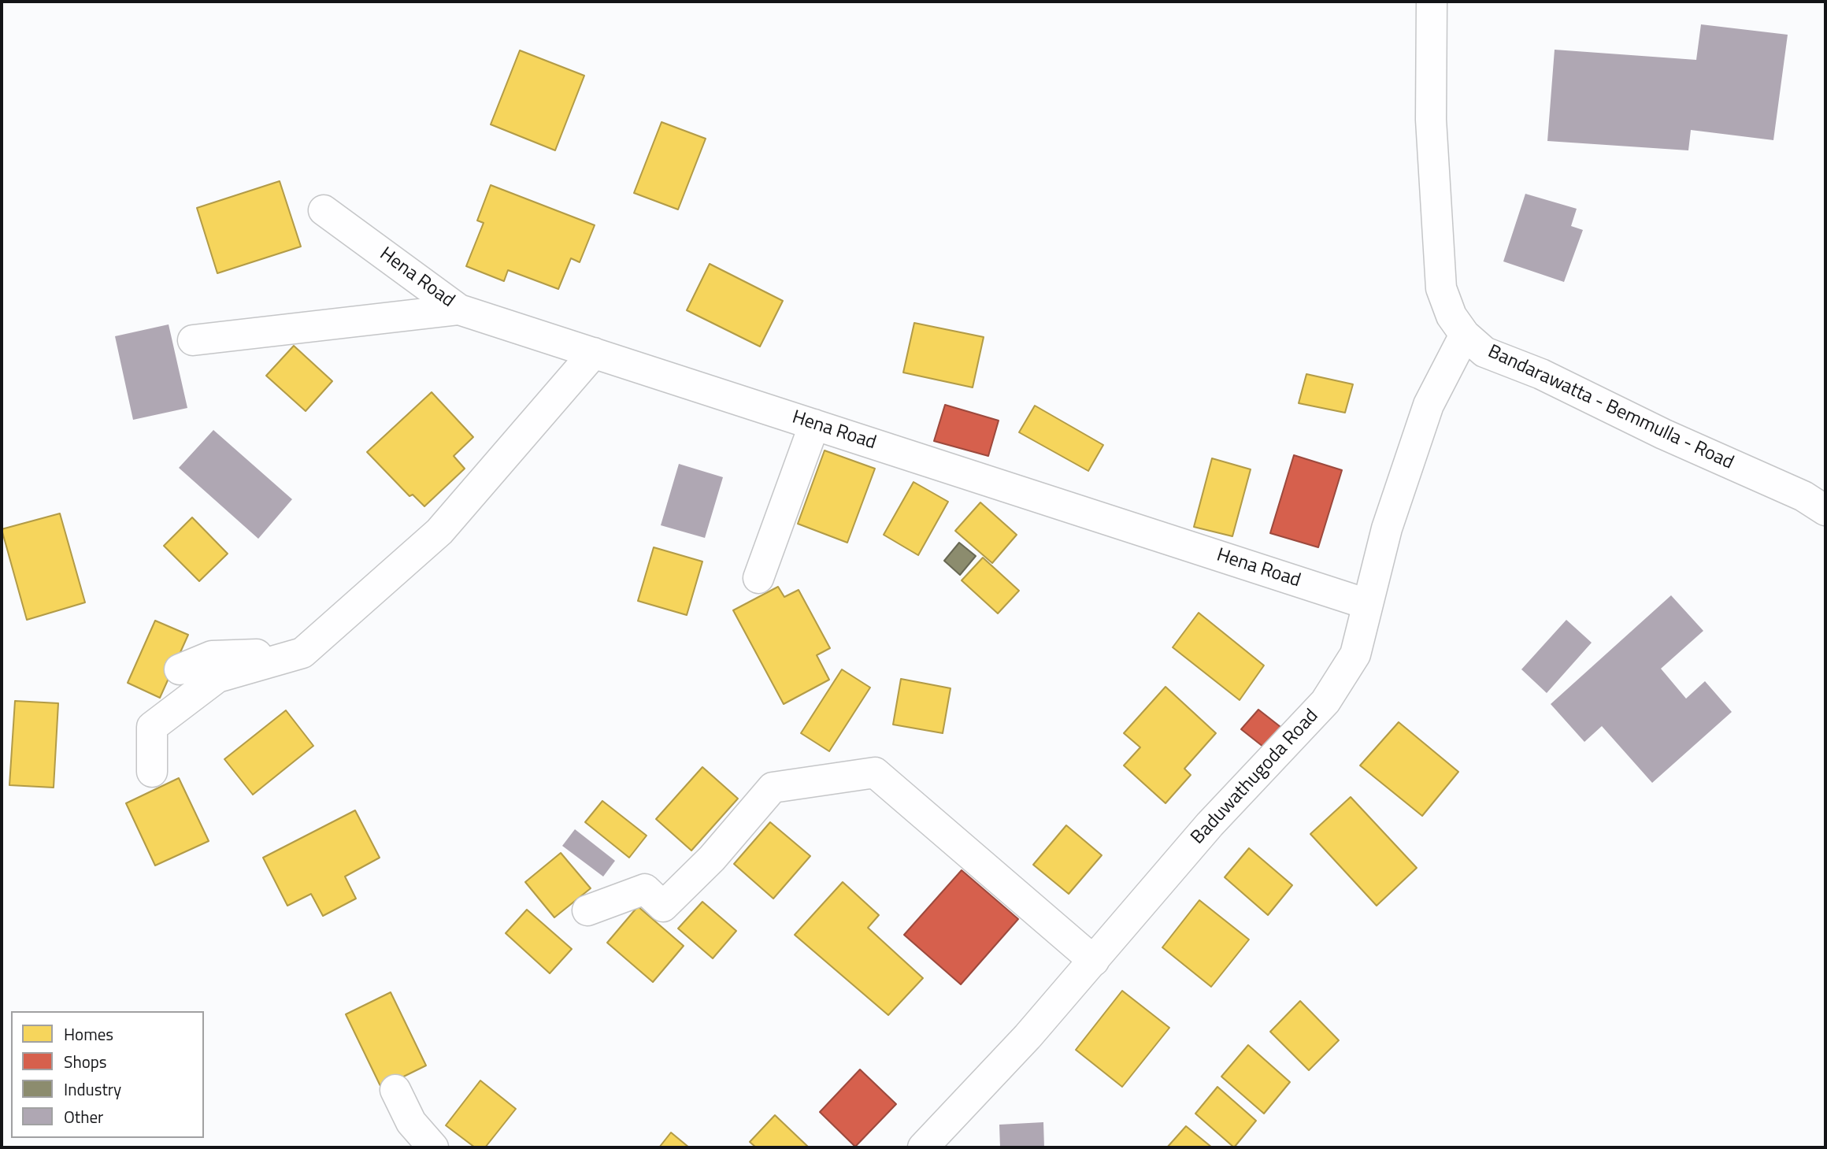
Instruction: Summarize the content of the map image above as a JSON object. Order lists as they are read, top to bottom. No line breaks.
{"streets":{"street":["Hena Road","Bandarawatta - Bemmulla - Road","Baduwathugoda Road"]},"crossings":[["Hena Road","Baduwathugoda Road"],["Bandarawatta - Bemmulla - Road","Baduwathugoda Road"]],"legend":["Homes","Shops","Industry","Other"]}
